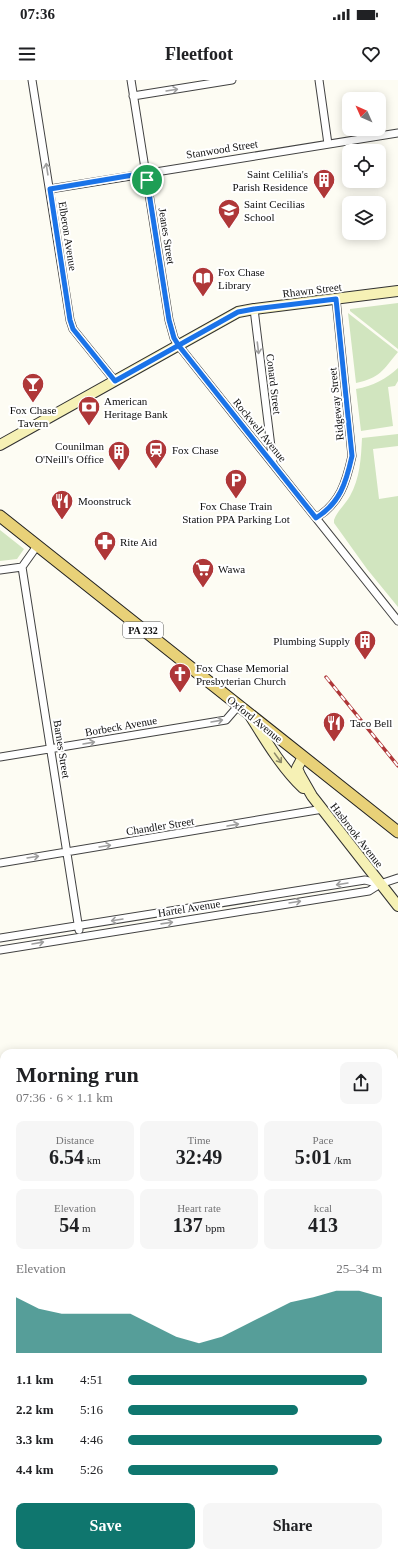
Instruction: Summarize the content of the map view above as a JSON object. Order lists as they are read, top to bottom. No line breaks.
{"streets":{"main road":["Rhawn Street","PA 232","Oxford Avenue","Hasbrook Avenue"],"street":["Stanwood Street","Elberon Avenue","Jeanes Street","Conard Street","Ridgeway Street","Rockwell Avenue","Borbeck Avenue","Barnes Street","Chandler Street","Hartel Avenue"]},"crossings":[["Stanwood Street","Elberon Avenue"],["Stanwood Street","Jeanes Street"],["Elberon Avenue","Rhawn Street"],["Jeanes Street","Rhawn Street"],["Jeanes Street","Rockwell Avenue"],["Rhawn Street","Conard Street"],["Rhawn Street","Ridgeway Street"],["Rhawn Street","Rockwell Avenue"],["Conard Street","Rockwell Avenue"],["Ridgeway Street","Rockwell Avenue"],["Oxford Avenue","Borbeck Avenue"],["Oxford Avenue","Hasbrook Avenue"],["Borbeck Avenue","Barnes Street"],["Barnes Street","Chandler Street"],["Barnes Street","Hartel Avenue"],["Chandler Street","Hasbrook Avenue"],["Hasbrook Avenue","Hartel Avenue"]],"one_way":["Conard Street","Borbeck Avenue","Chandler Street","Hasbrook Avenue"],"places":{"building":["Saint Celilia's Parish Residence","Counilman O'Neill's Office","Plumbing Supply"],"school or university":["Saint Cecilias School"],"library":["Fox Chase Library"],"bar":["Fox Chase Tavern"],"bank":["American Heritage Bank"],"station":["Fox Chase"],"parking":["Fox Chase Train Station PPA Parking Lot"],"restaurant":["Moonstruck","Taco Bell"],"pharmacy":["Rite Aid"],"supermarket":["Wawa"],"church":["Fox Chase Memorial Presbyterian Church"]},"north":"top left","page":{"status":"07:36","header":"Fleetfoot","heading":["Morning run","07:36 · 6 × 1.1 km"],"stats":[["Distance","6.54 km"],["Time","32:49"],["Pace","5:01 /km"],["Elevation","54 m"],["Heart rate","137 bpm"],["kcal","413"]],"chart":["Elevation","25–34 m"],"list":[{"name":"1.1 km","note":"4:51"},{"name":"2.2 km","note":"5:16"},{"name":"3.3 km","note":"4:46"},{"name":"4.4 km","note":"5:26"}],"buttons":["Save","Share"]}}
